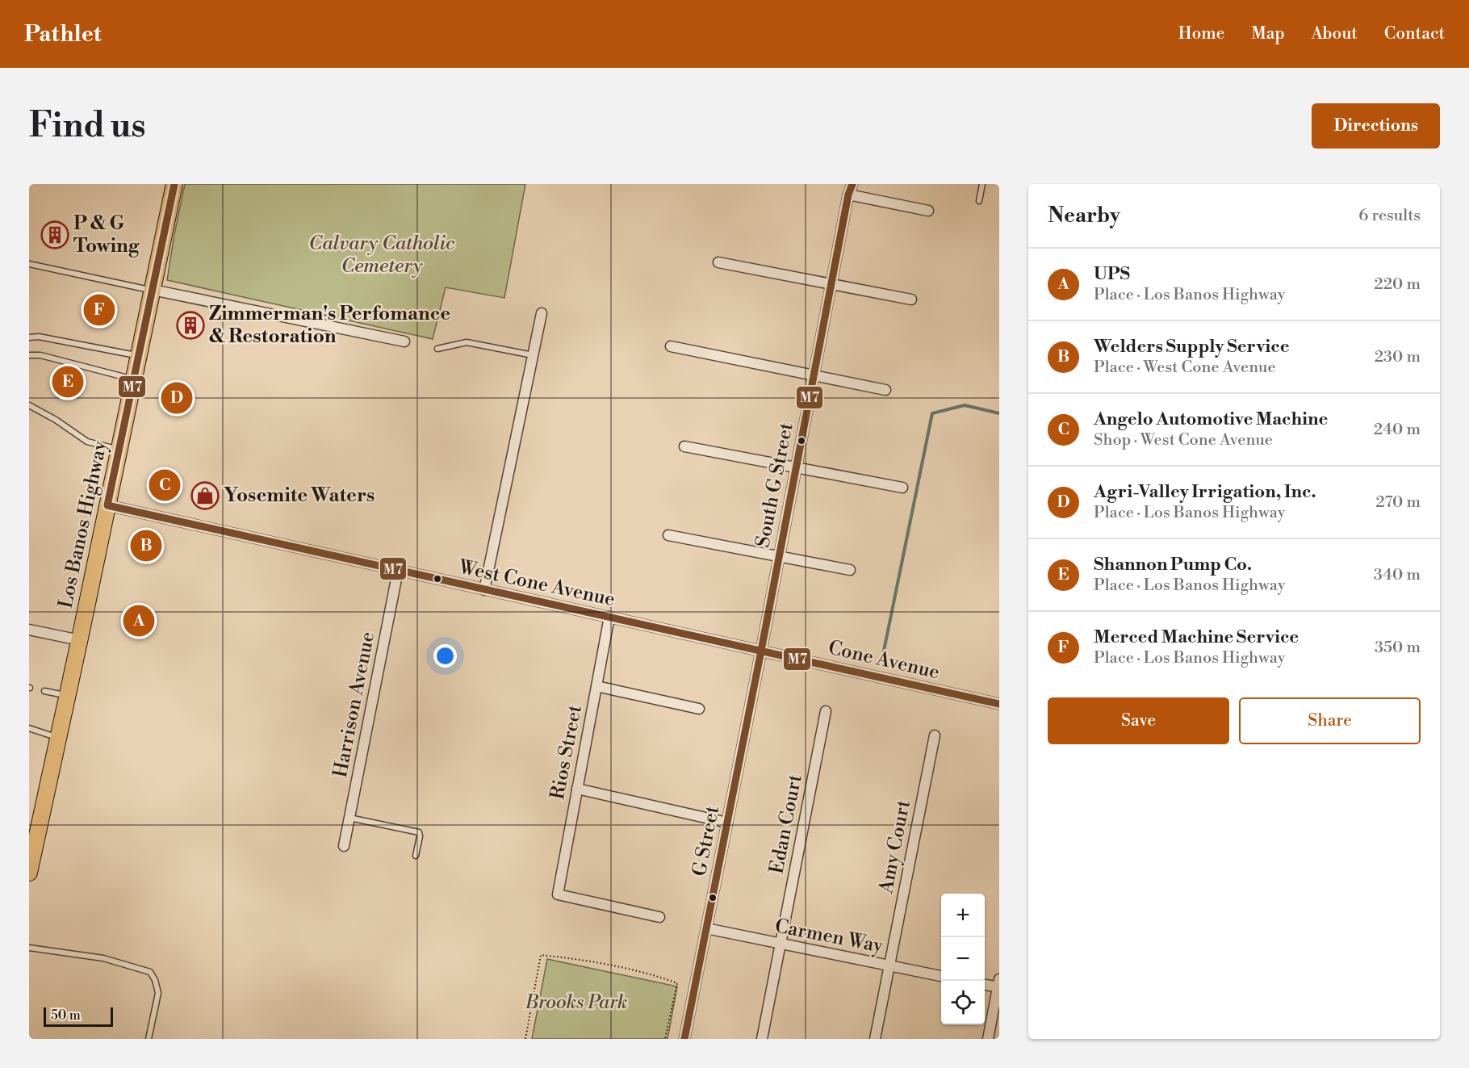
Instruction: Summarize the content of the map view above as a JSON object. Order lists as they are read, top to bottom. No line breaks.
{"streets":{"highway":["Los Banos Highway"],"street":["South G Street","West Cone Avenue","Cone Avenue","Harrison Avenue","Rios Street","Edan Court","G Street","Amy Court","Carmen Way"]},"crossings":[["South G Street","West Cone Avenue"],["South G Street","Cone Avenue"],["South G Street","G Street"],["Los Banos Highway","West Cone Avenue"],["West Cone Avenue","Cone Avenue"],["West Cone Avenue","Harrison Avenue"],["West Cone Avenue","Rios Street"],["West Cone Avenue","G Street"],["Cone Avenue","G Street"],["Edan Court","Carmen Way"],["G Street","Carmen Way"],["Amy Court","Carmen Way"]],"parks":["Calvary Catholic Cemetery","Brooks Park"],"places":{"building":["P & G Towing","Zimmerman's Perfomance & Restoration"],"shop":["Yosemite Waters"]},"lines":["transit line M7"],"scale_bar":"50 m","page":{"header":"Pathlet","nav":["Home","Map","About","Contact"],"buttons":["Directions",["Save","Share"]],"title":"Find us","heading":["Nearby","6 results"],"list":[{"mark":"A","name":"UPS","note":"Place · Los Banos Highway","value":"220 m"},{"mark":"B","name":"Welders Supply Service","note":"Place · West Cone Avenue","value":"230 m"},{"mark":"C","name":"Angelo Automotive Machine","note":"Shop · West Cone Avenue","value":"240 m"},{"mark":"D","name":"Agri-Valley Irrigation, Inc.","note":"Place · Los Banos Highway","value":"270 m"},{"mark":"E","name":"Shannon Pump Co.","note":"Place · Los Banos Highway","value":"340 m"},{"mark":"F","name":"Merced Machine Service","note":"Place · Los Banos Highway","value":"350 m"}],"pins":["F","E","D","C","B","A"],"map_buttons":["+","−"],"scale":"50 m"}}
